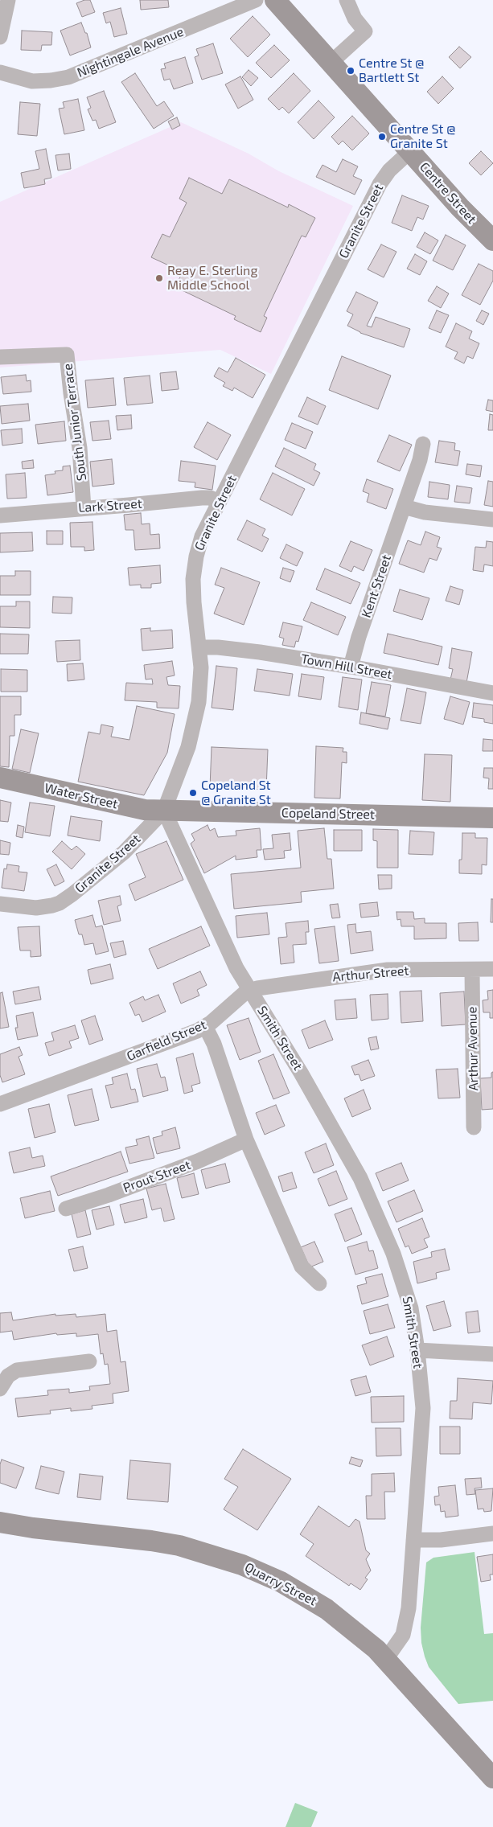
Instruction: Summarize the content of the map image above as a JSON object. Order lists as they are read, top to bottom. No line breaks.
{"streets":{"main road":["Centre Street","Water Street","Copeland Street","Quarry Street"],"street":["Nightingale Avenue","Granite Street","South Junior Terrace","Lark Street","Kent Street","Town Hill Street","Arthur Street","Smith Street","Garfield Street","Arthur Avenue","Prout Street"]},"crossings":[["Centre Street","Granite Street"],["Granite Street","Lark Street"],["Granite Street","Town Hill Street"],["Granite Street","Water Street"],["Granite Street","Copeland Street"],["South Junior Terrace","Lark Street"],["Kent Street","Town Hill Street"],["Water Street","Copeland Street"],["Arthur Street","Smith Street"],["Arthur Street","Garfield Street"],["Arthur Street","Arthur Avenue"],["Smith Street","Garfield Street"],["Smith Street","Quarry Street"]],"places":["Centre St @ Bartlett St","Centre St @ Granite St","Reay E. Sterling Middle School","Copeland St @ Granite St"]}
